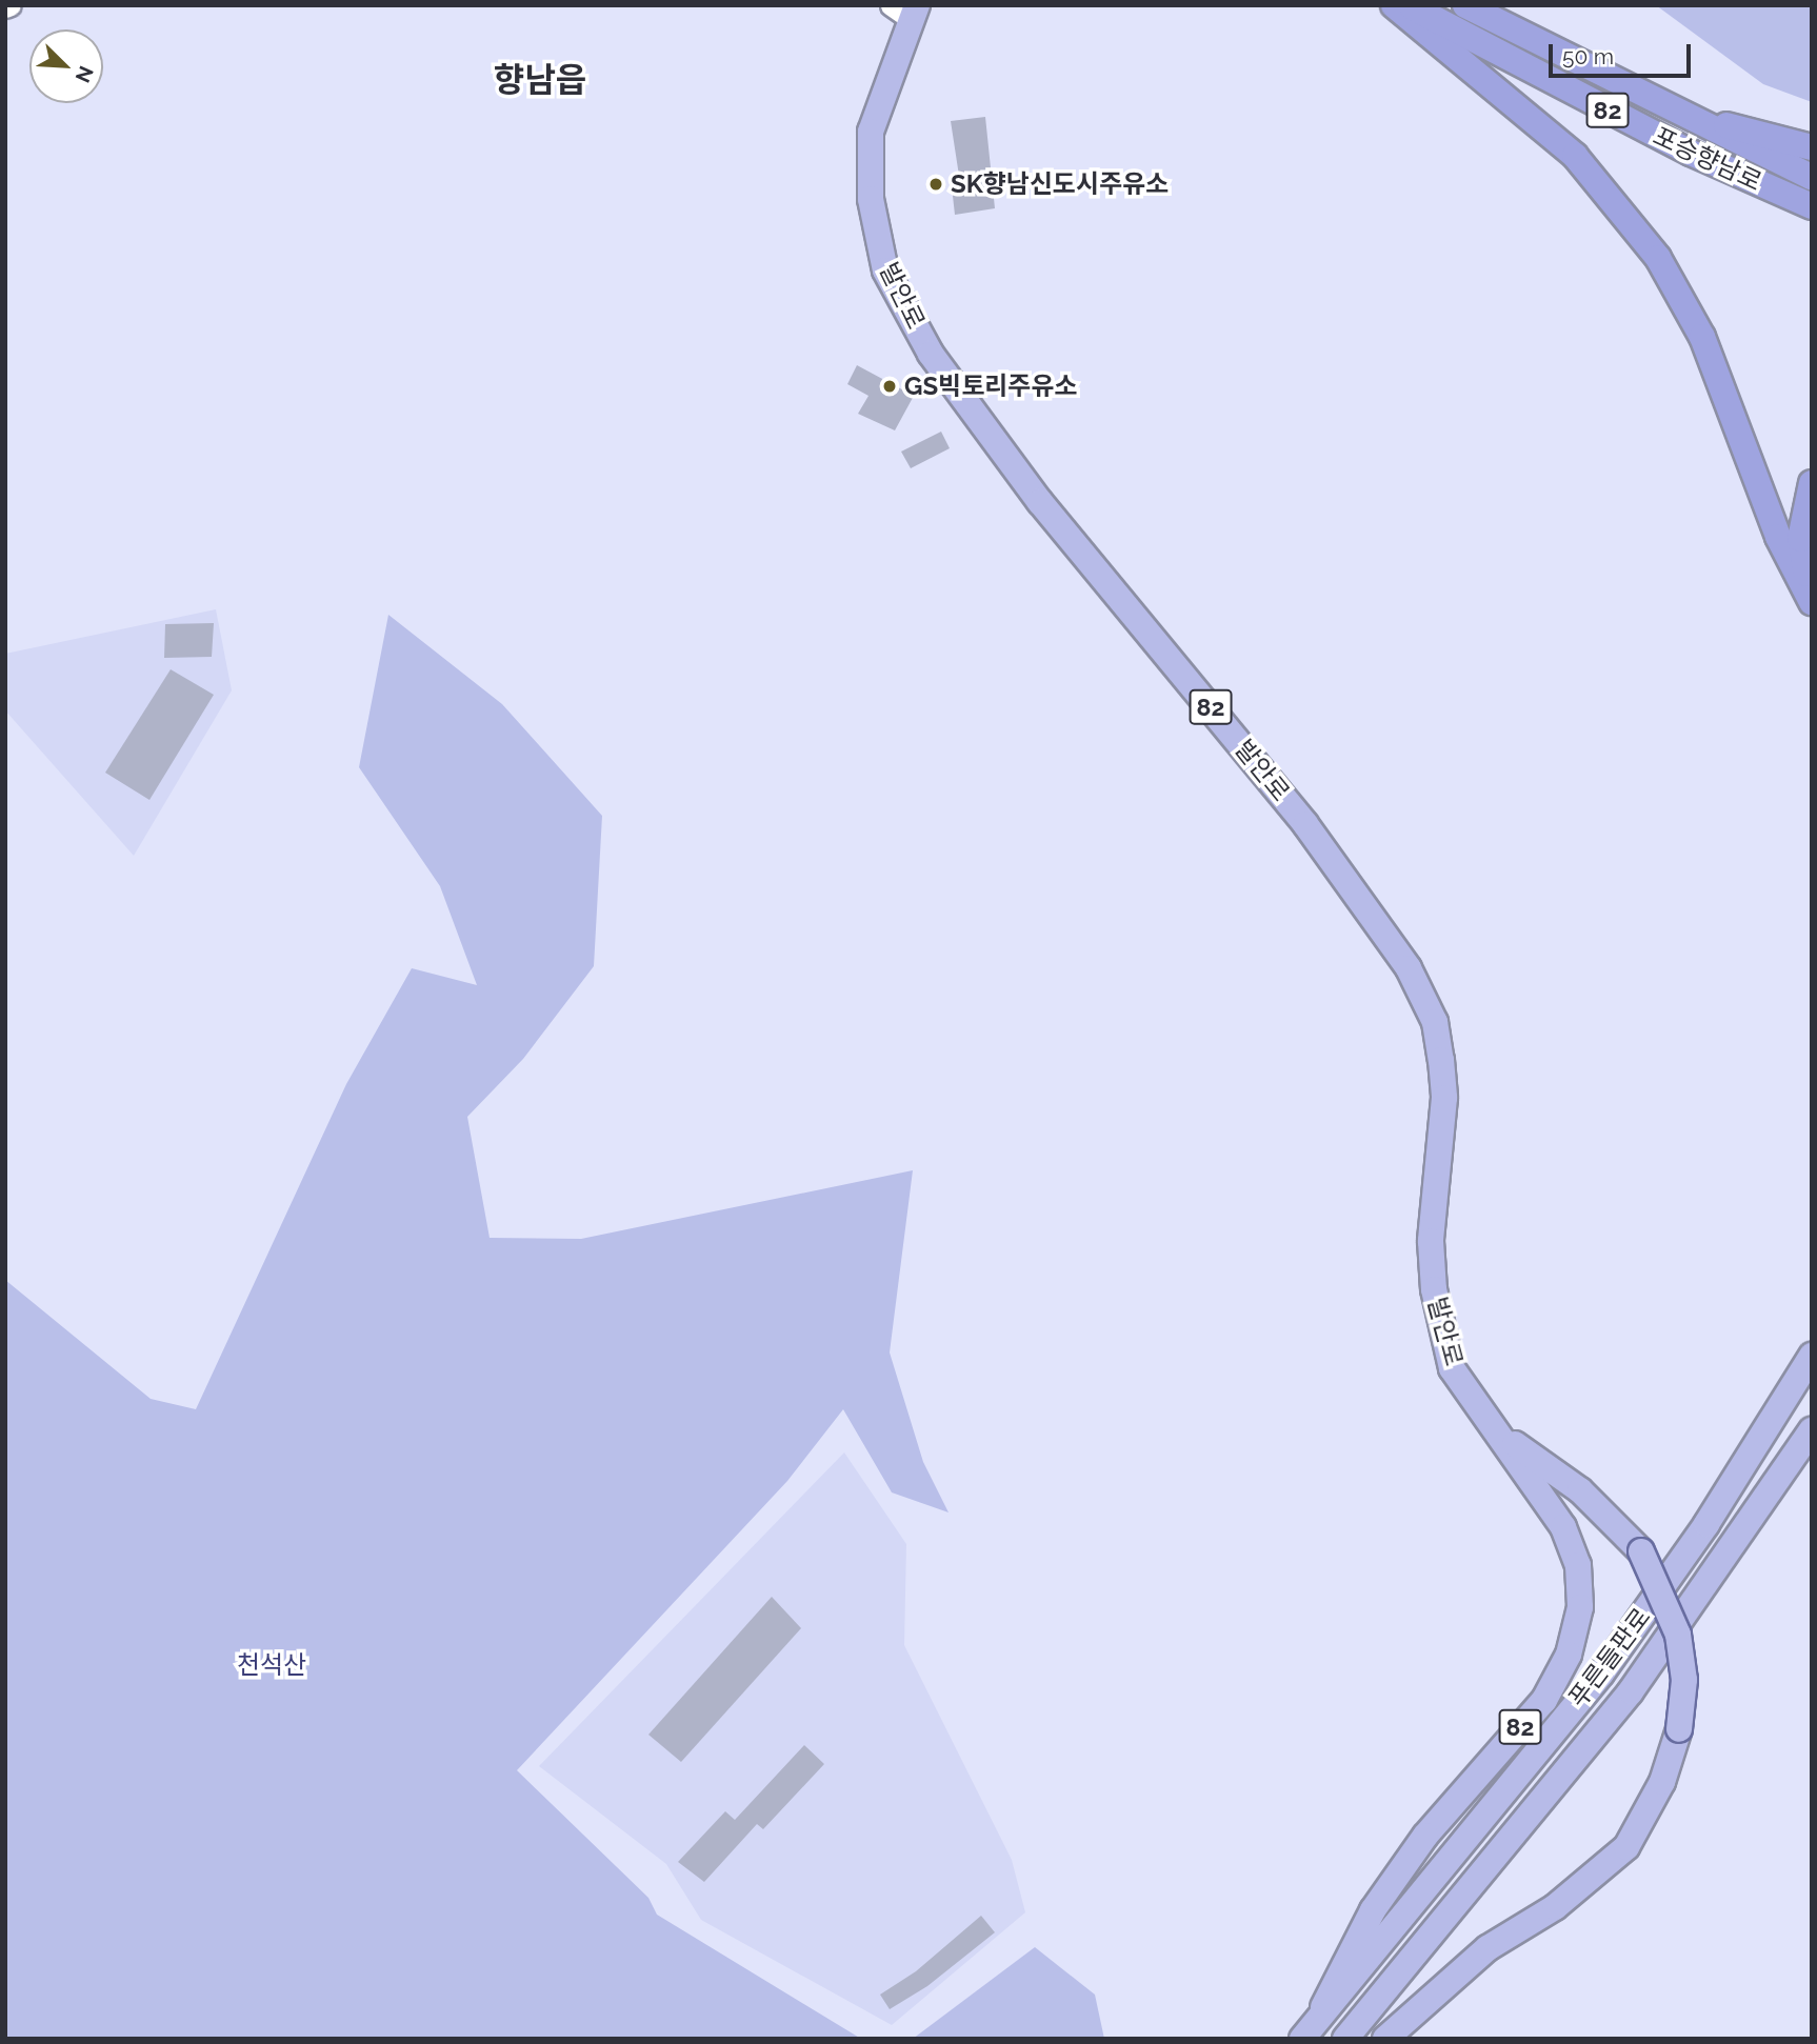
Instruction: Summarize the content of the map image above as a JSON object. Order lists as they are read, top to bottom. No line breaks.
{"streets":{"highway":["82","포승향남로"],"main road":["발안로","푸른들판로"]},"crossings":[["82","발안로"],["82","푸른들판로"]],"districts":["향남읍"],"parks":["천석산"],"places":["SK향남신도시주유소","GS빅토리주유소"],"scale_bar":"50 m","north":"bottom right"}
